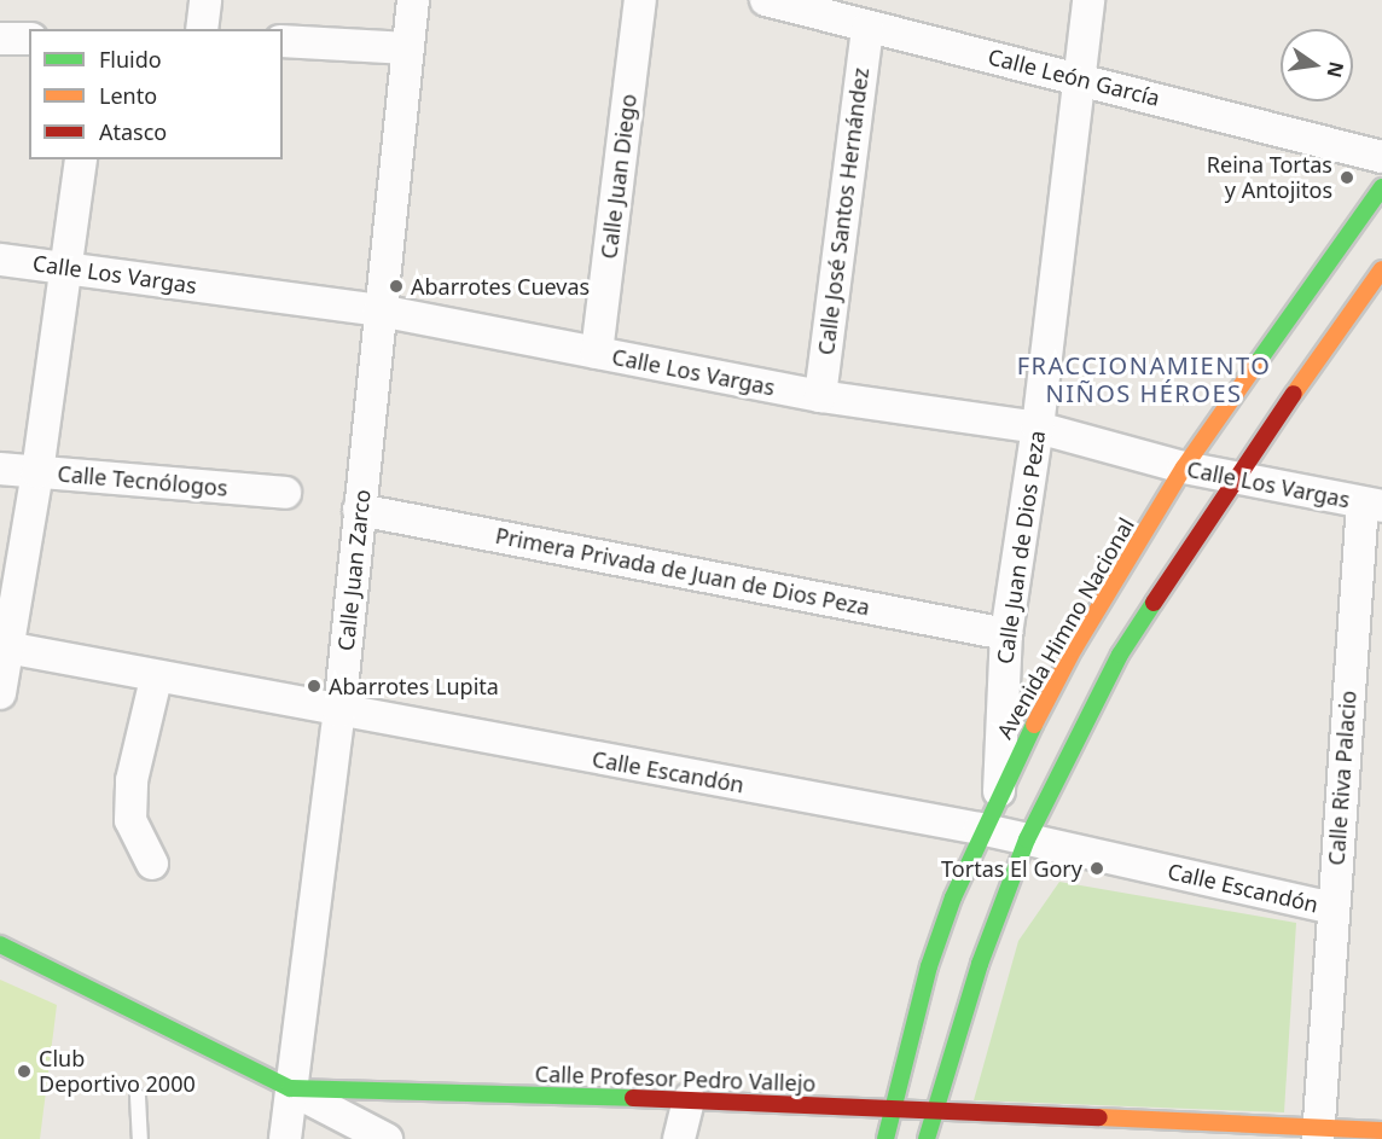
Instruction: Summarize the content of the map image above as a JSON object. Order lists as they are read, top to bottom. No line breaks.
{"streets":{"main road":["Avenida Himno Nacional","Calle Profesor Pedro Vallejo"],"street":["Calle León García","Calle Juan Diego","Calle José Santos Hernández","Calle Los Vargas","Calle Tecnólogos","Calle Juan de Dios Peza","Calle Juan Zarco","Primera Privada de Juan de Dios Peza","Calle Escandón","Calle Riva Palacio"]},"crossings":[["Calle León García","Calle José Santos Hernández"],["Calle León García","Calle Juan de Dios Peza"],["Calle Juan Diego","Calle Los Vargas"],["Calle José Santos Hernández","Calle Los Vargas"],["Calle Los Vargas","Calle Juan de Dios Peza"],["Calle Los Vargas","Calle Juan Zarco"],["Calle Los Vargas","Avenida Himno Nacional"],["Calle Los Vargas","Calle Riva Palacio"],["Calle Juan de Dios Peza","Primera Privada de Juan de Dios Peza"],["Calle Juan de Dios Peza","Avenida Himno Nacional"],["Calle Juan Zarco","Primera Privada de Juan de Dios Peza"],["Calle Juan Zarco","Calle Escandón"],["Calle Juan Zarco","Calle Profesor Pedro Vallejo"],["Avenida Himno Nacional","Calle Escandón"],["Avenida Himno Nacional","Calle Profesor Pedro Vallejo"],["Calle Escandón","Calle Riva Palacio"],["Calle Riva Palacio","Calle Profesor Pedro Vallejo"]],"districts":["FRACCIONAMIENTO NIÑOS HÉROES"],"places":["Reina Tortas y Antojitos","Abarrotes Cuevas","Abarrotes Lupita","Tortas El Gory","Club Deportivo 2000"],"legend":["Fluido","Lento","Atasco"],"north":"right"}
